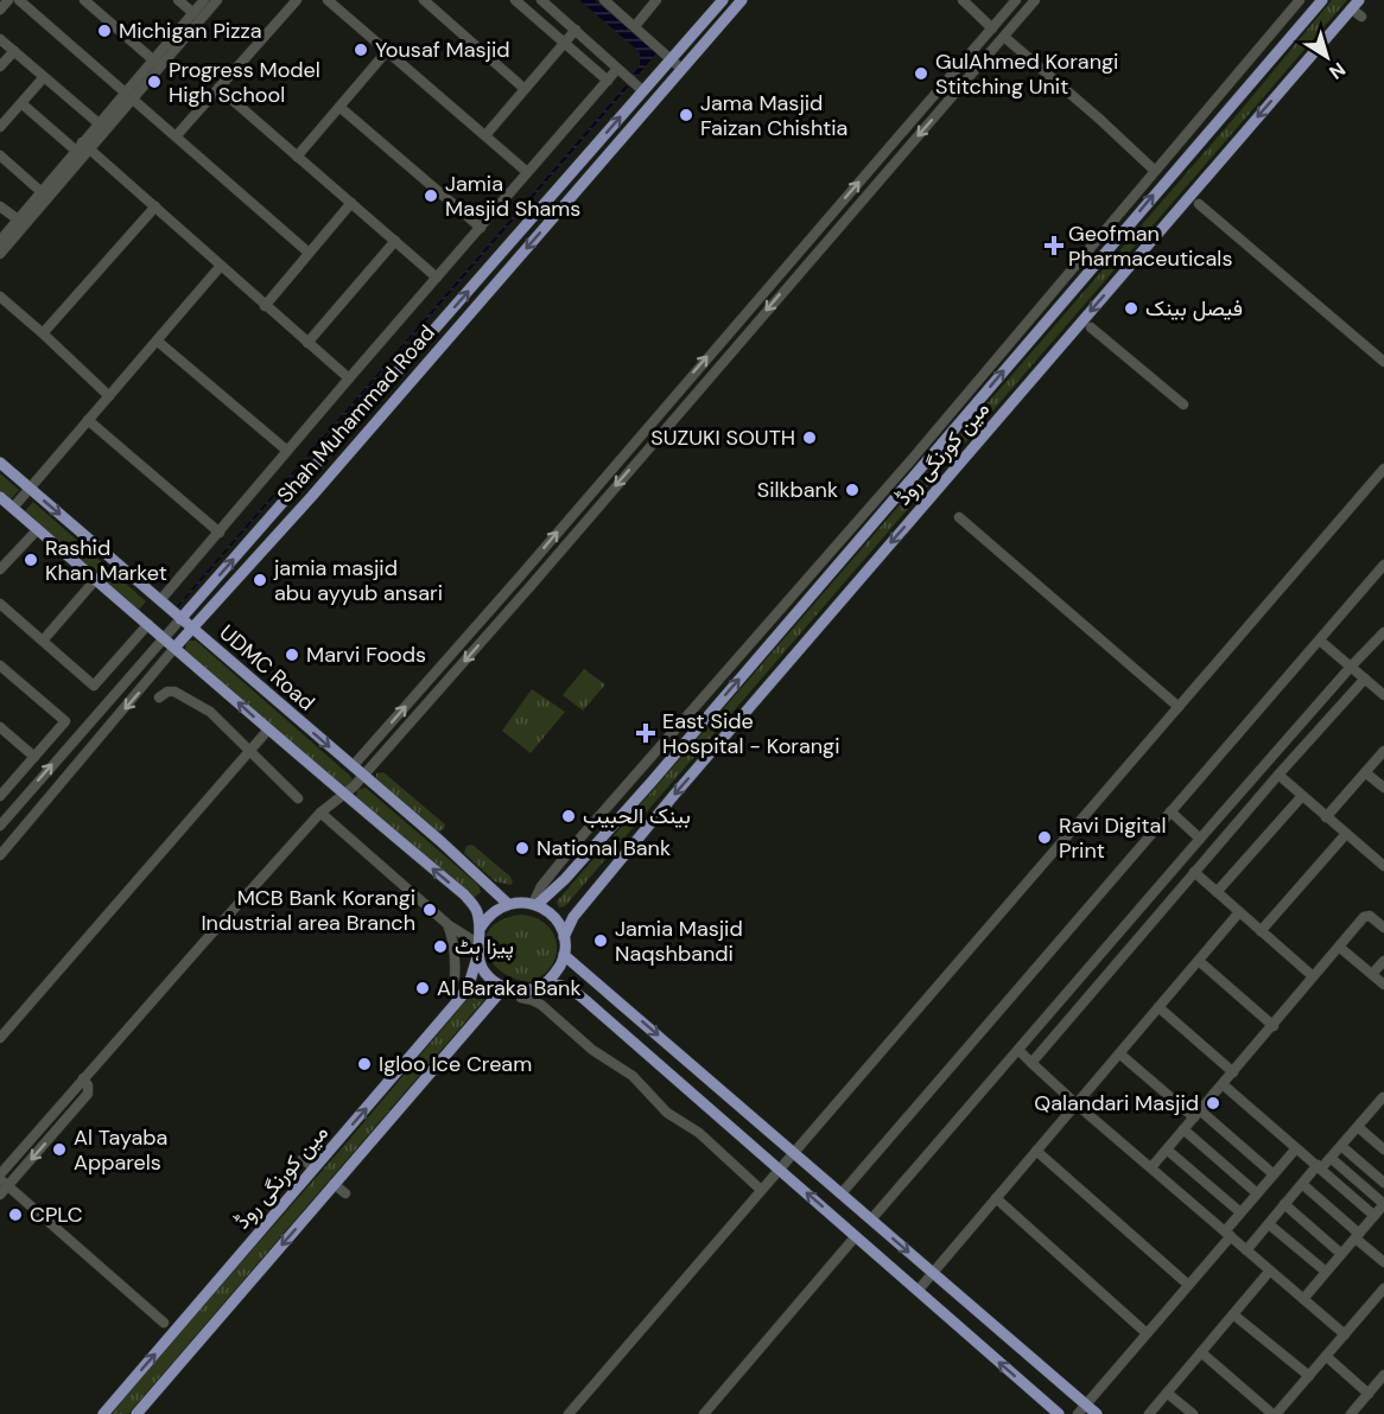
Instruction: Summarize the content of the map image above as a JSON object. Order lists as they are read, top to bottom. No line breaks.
{"streets":{"main road":["Shah Muhammad Road","مین کورنگی روڈ","UDMC Road"]},"crossings":[["Shah Muhammad Road","UDMC Road"],["مین کورنگی روڈ","UDMC Road"]],"places":{"other":["Michigan Pizza","Yousaf Masjid","GulAhmed Korangi Stitching Unit","Progress Model High School","Jama Masjid Faizan Chishtia","Jamia Masjid Shams","فیصل بینک","SUZUKI SOUTH","Silkbank","Rashid Khan Market","jamia masjid abu ayyub ansari","Marvi Foods","بينک الحبيب","Ravi Digital Print","National Bank","MCB Bank Korangi Industrial area Branch","Jamia Masjid Naqshbandi","پیزا ہٹ","Al Baraka Bank","Igloo Ice Cream","Qalandari Masjid","Al Tayaba Apparels","CPLC"],"health":["Geofman Pharmaceuticals","East Side Hospital - Korangi"]},"north":"bottom right"}
